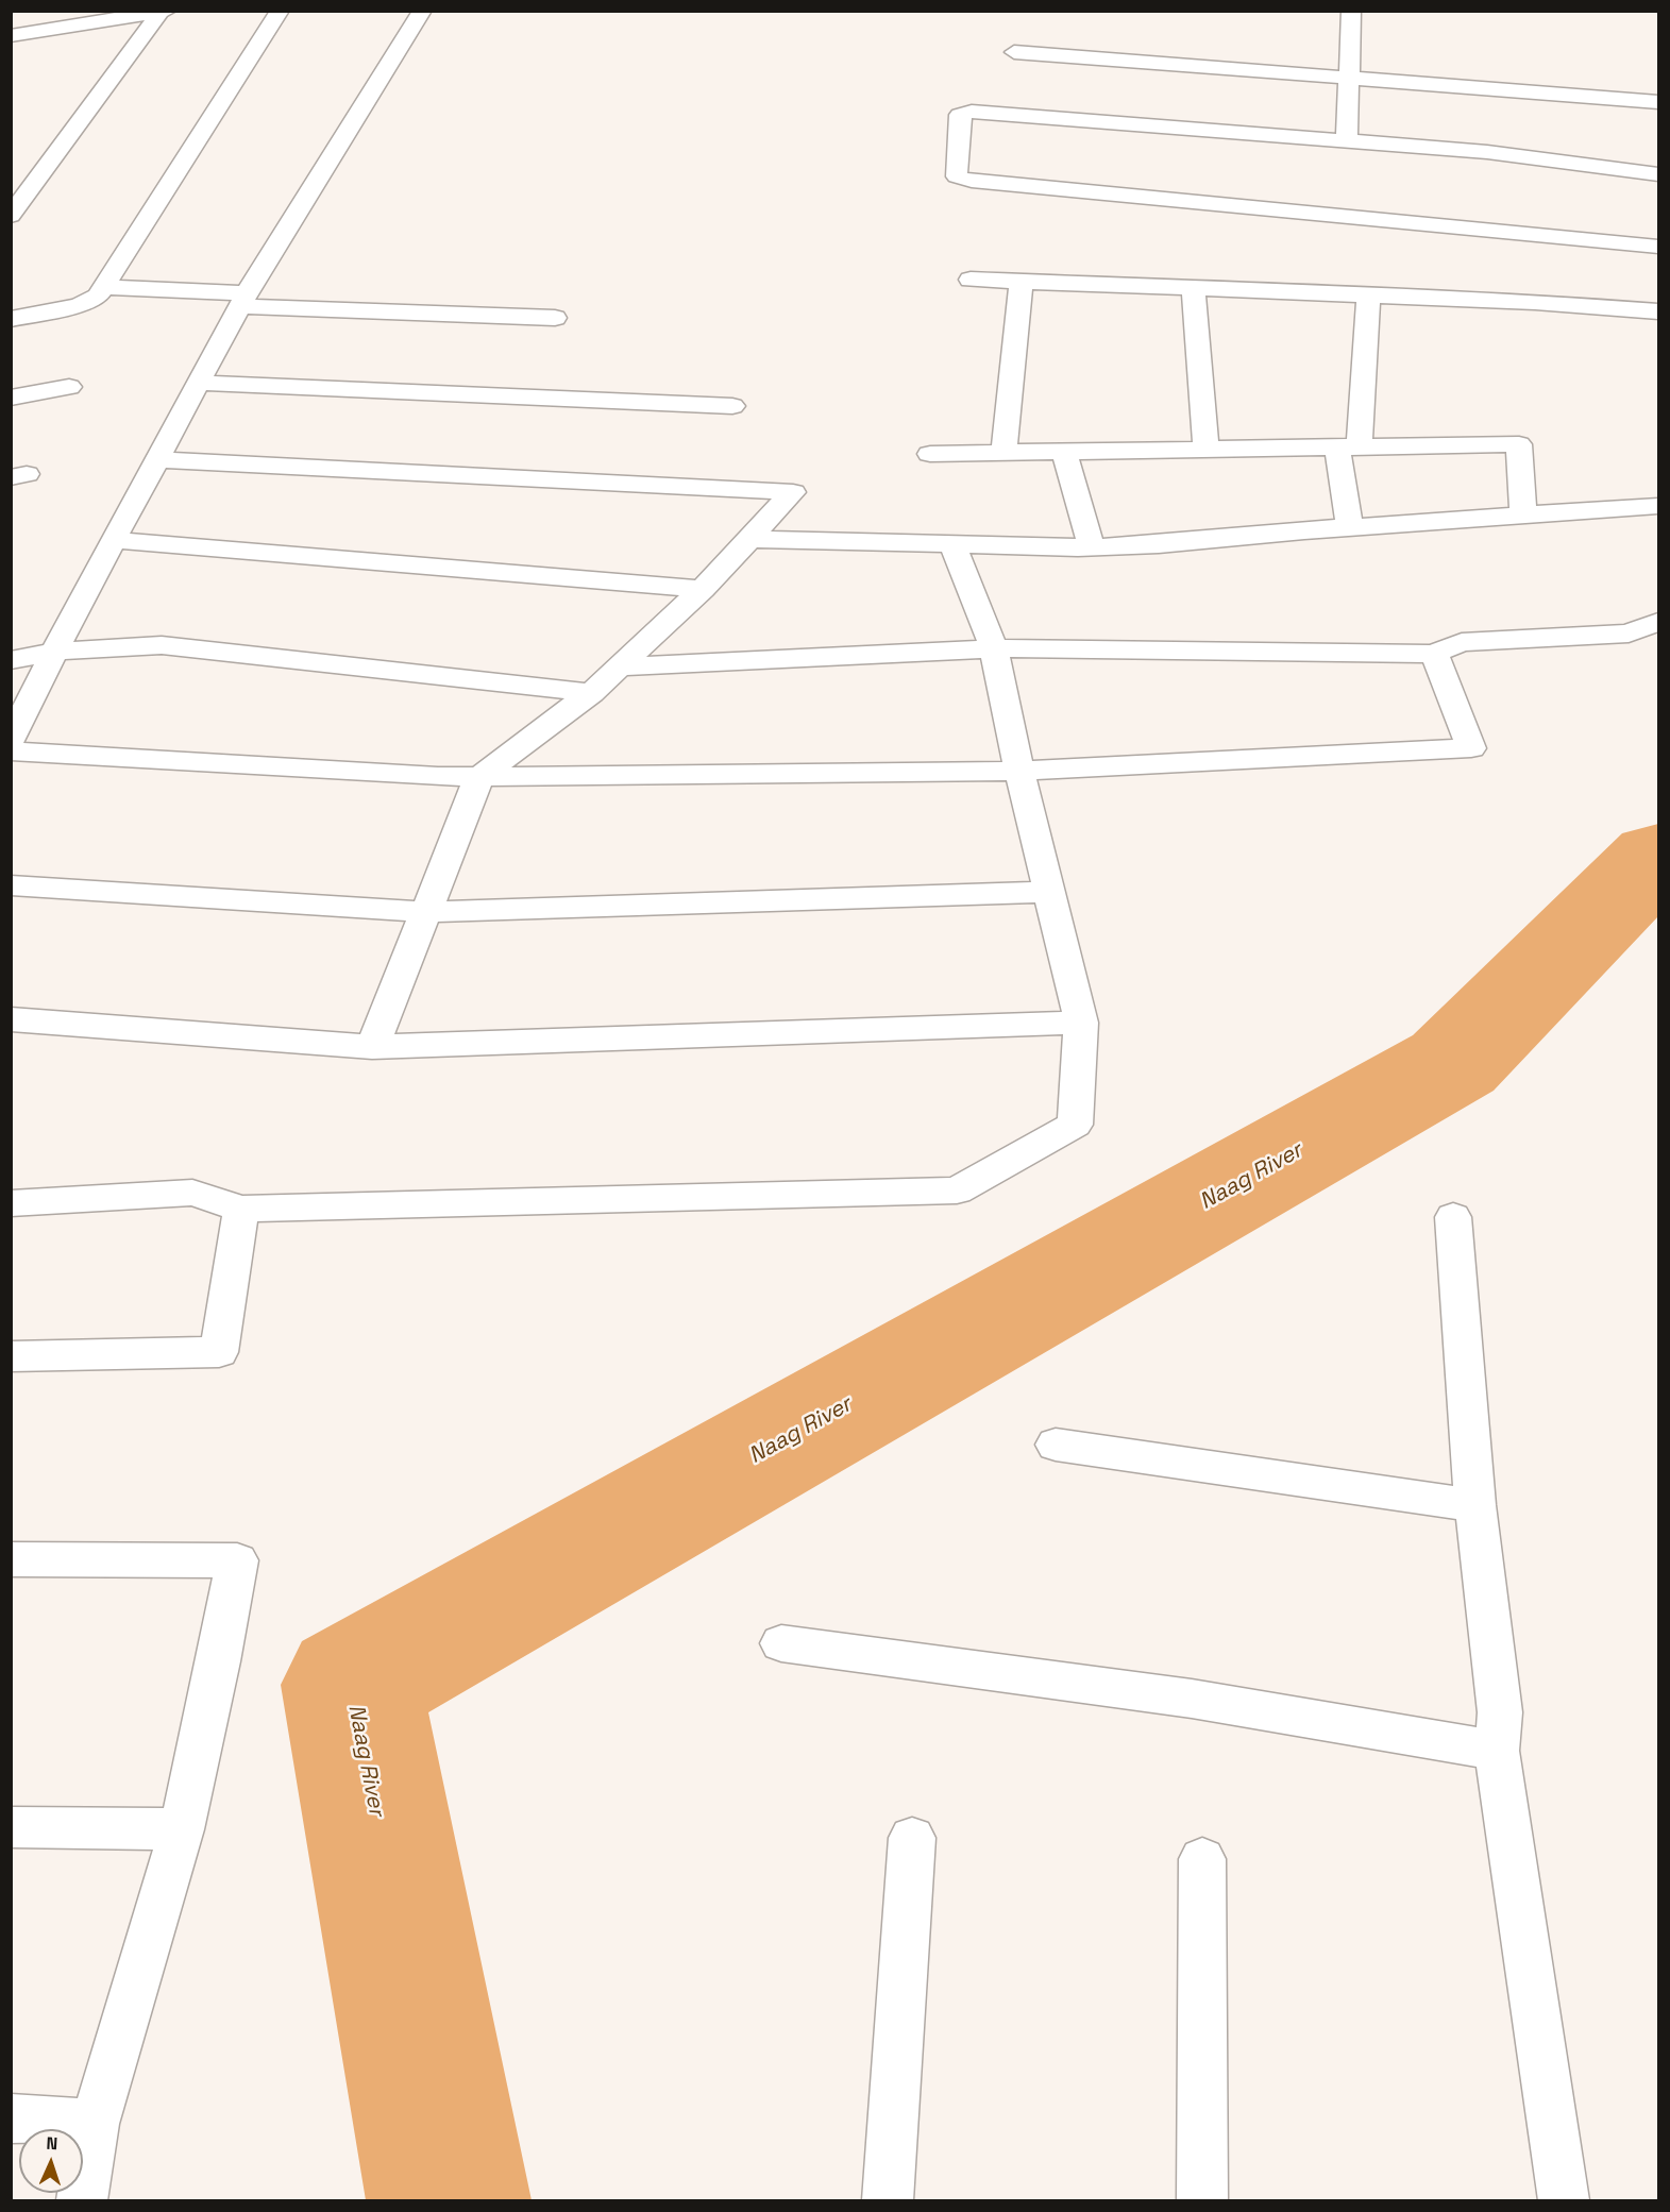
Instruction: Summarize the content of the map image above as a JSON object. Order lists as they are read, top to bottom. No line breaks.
{"water":["Naag River"],"north":"top"}
